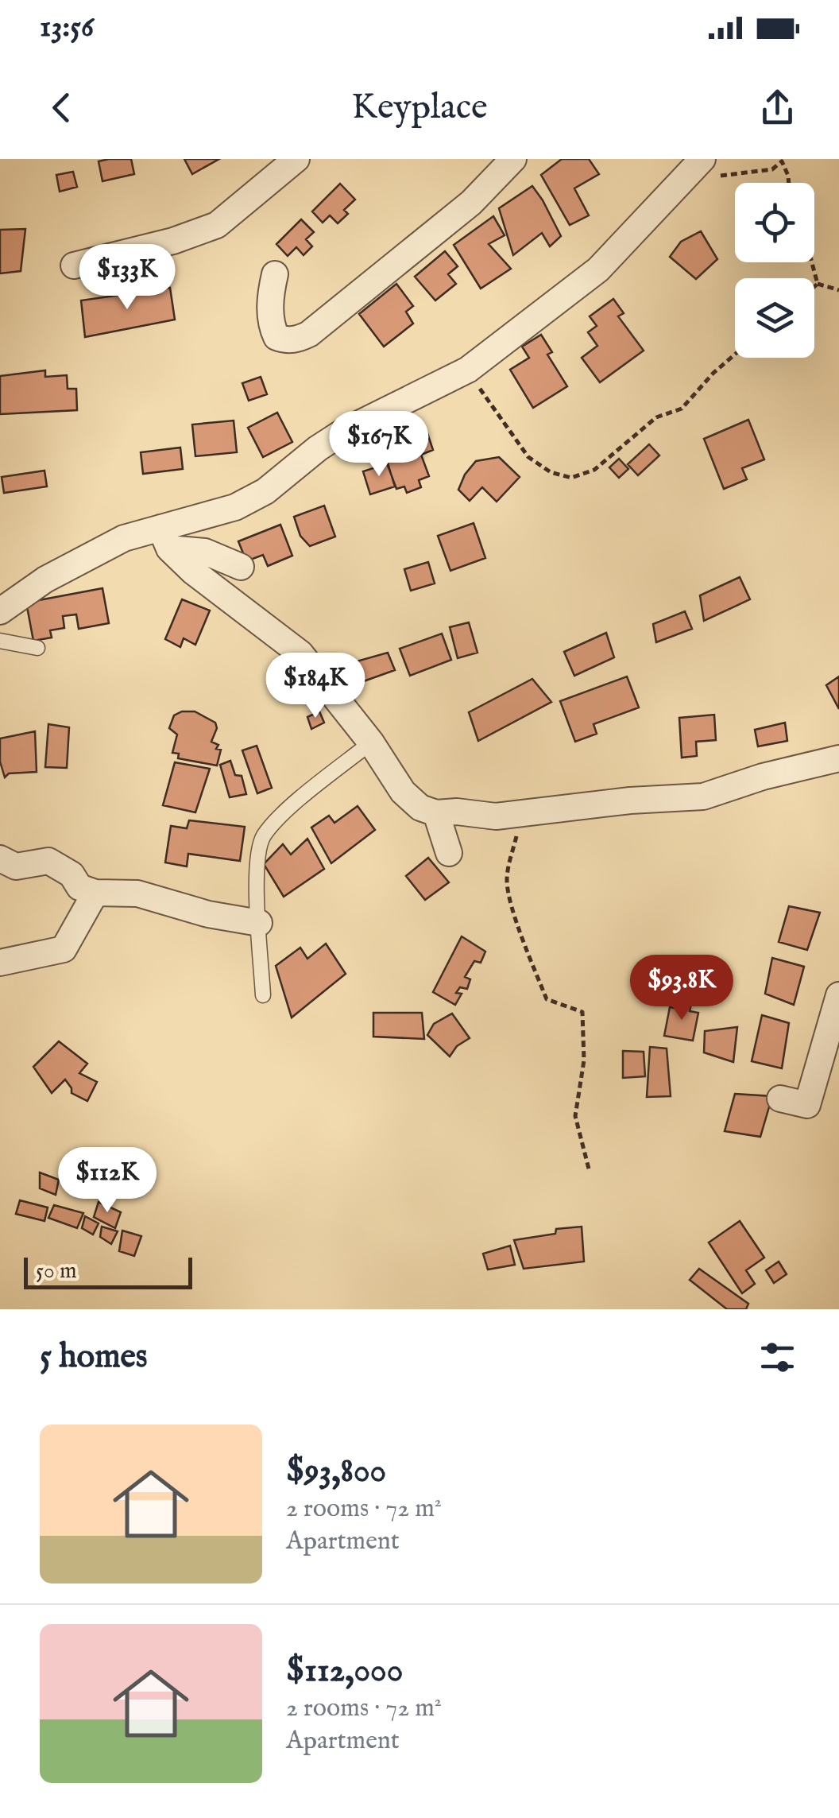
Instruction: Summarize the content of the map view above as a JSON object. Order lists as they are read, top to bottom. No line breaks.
{"scale_bar":"50 m","page":{"status":"13:56","header":"Keyplace","price":["$133K","$167K","$184K","$93.8K","$112K"],"scale":"50 m","heading":"5 homes","list":[{"name":"$93,800","note":"2 rooms · 72 m² · Apartment"},{"name":"$112,000","note":"2 rooms · 72 m² · Apartment"}]}}
